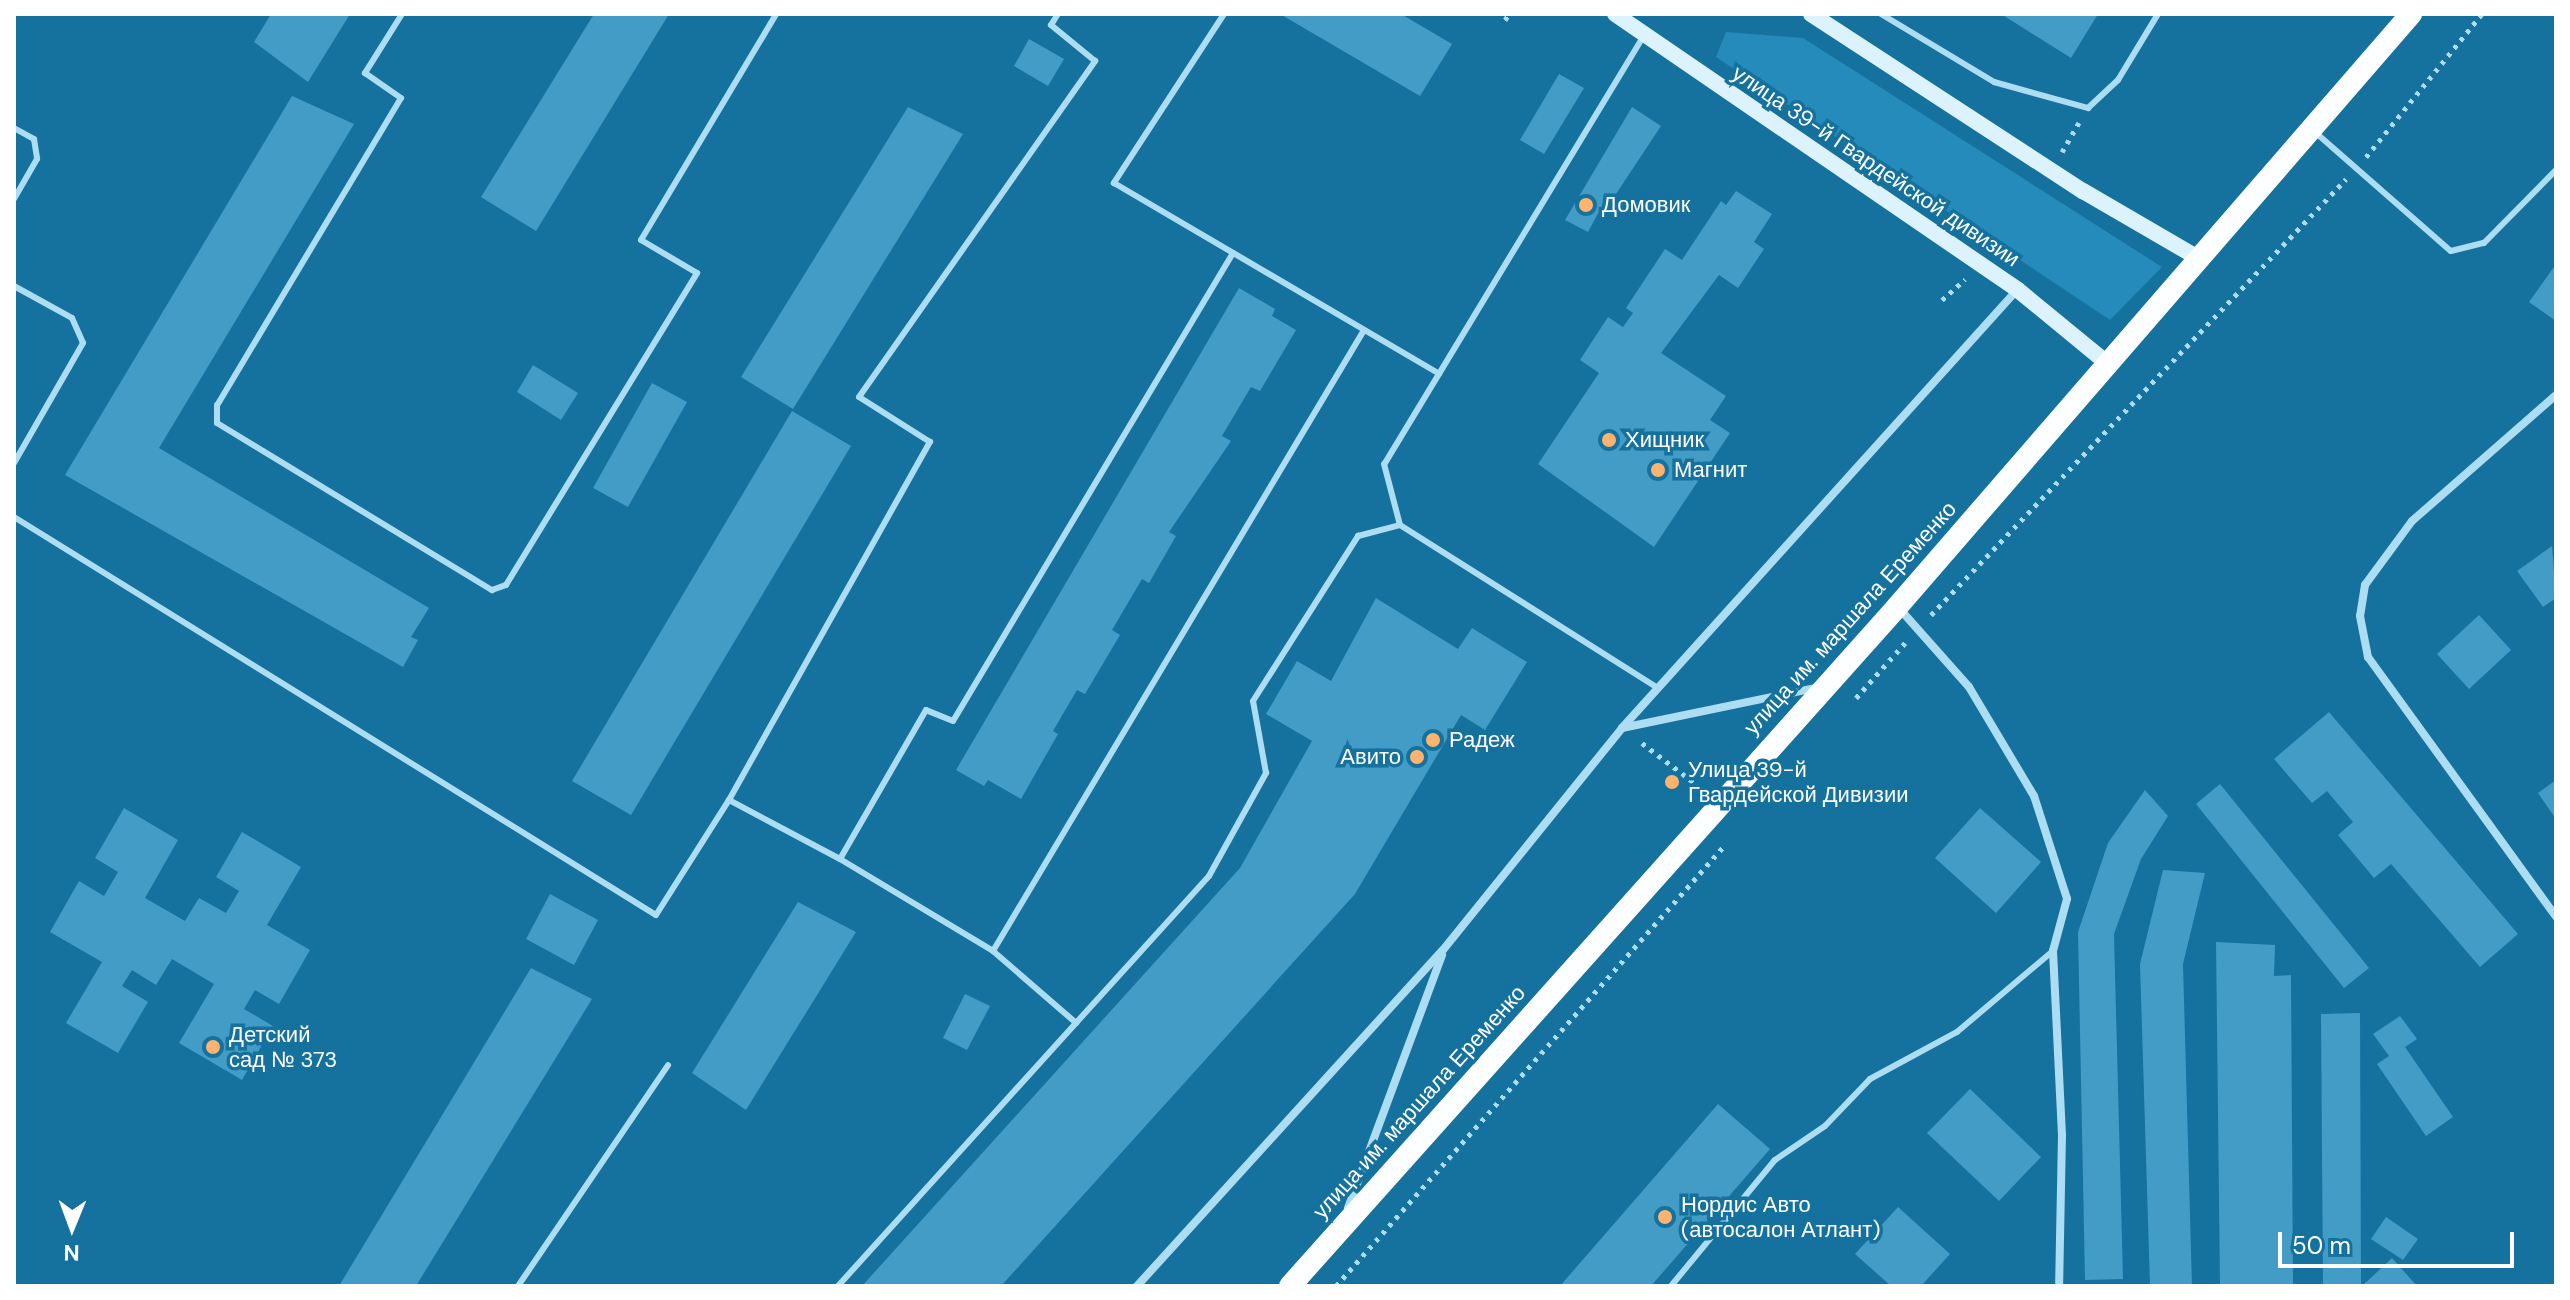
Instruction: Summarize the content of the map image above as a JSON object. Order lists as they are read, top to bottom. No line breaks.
{"streets":{"highway":["улица им. маршала Еременко"],"main road":["улица 39-й Гвардейской дивизии"]},"crossings":[["улица 39-й Гвардейской дивизии","улица им. маршала Еременко"]],"places":["Домовик","Хищник","Магнит","Радеж","Авито","Улица 39-й Гвардейской Дивизии","Детский сад № 373","Нордис Авто (автосалон Атлант)"],"scale_bar":"50 m","north":"bottom"}
